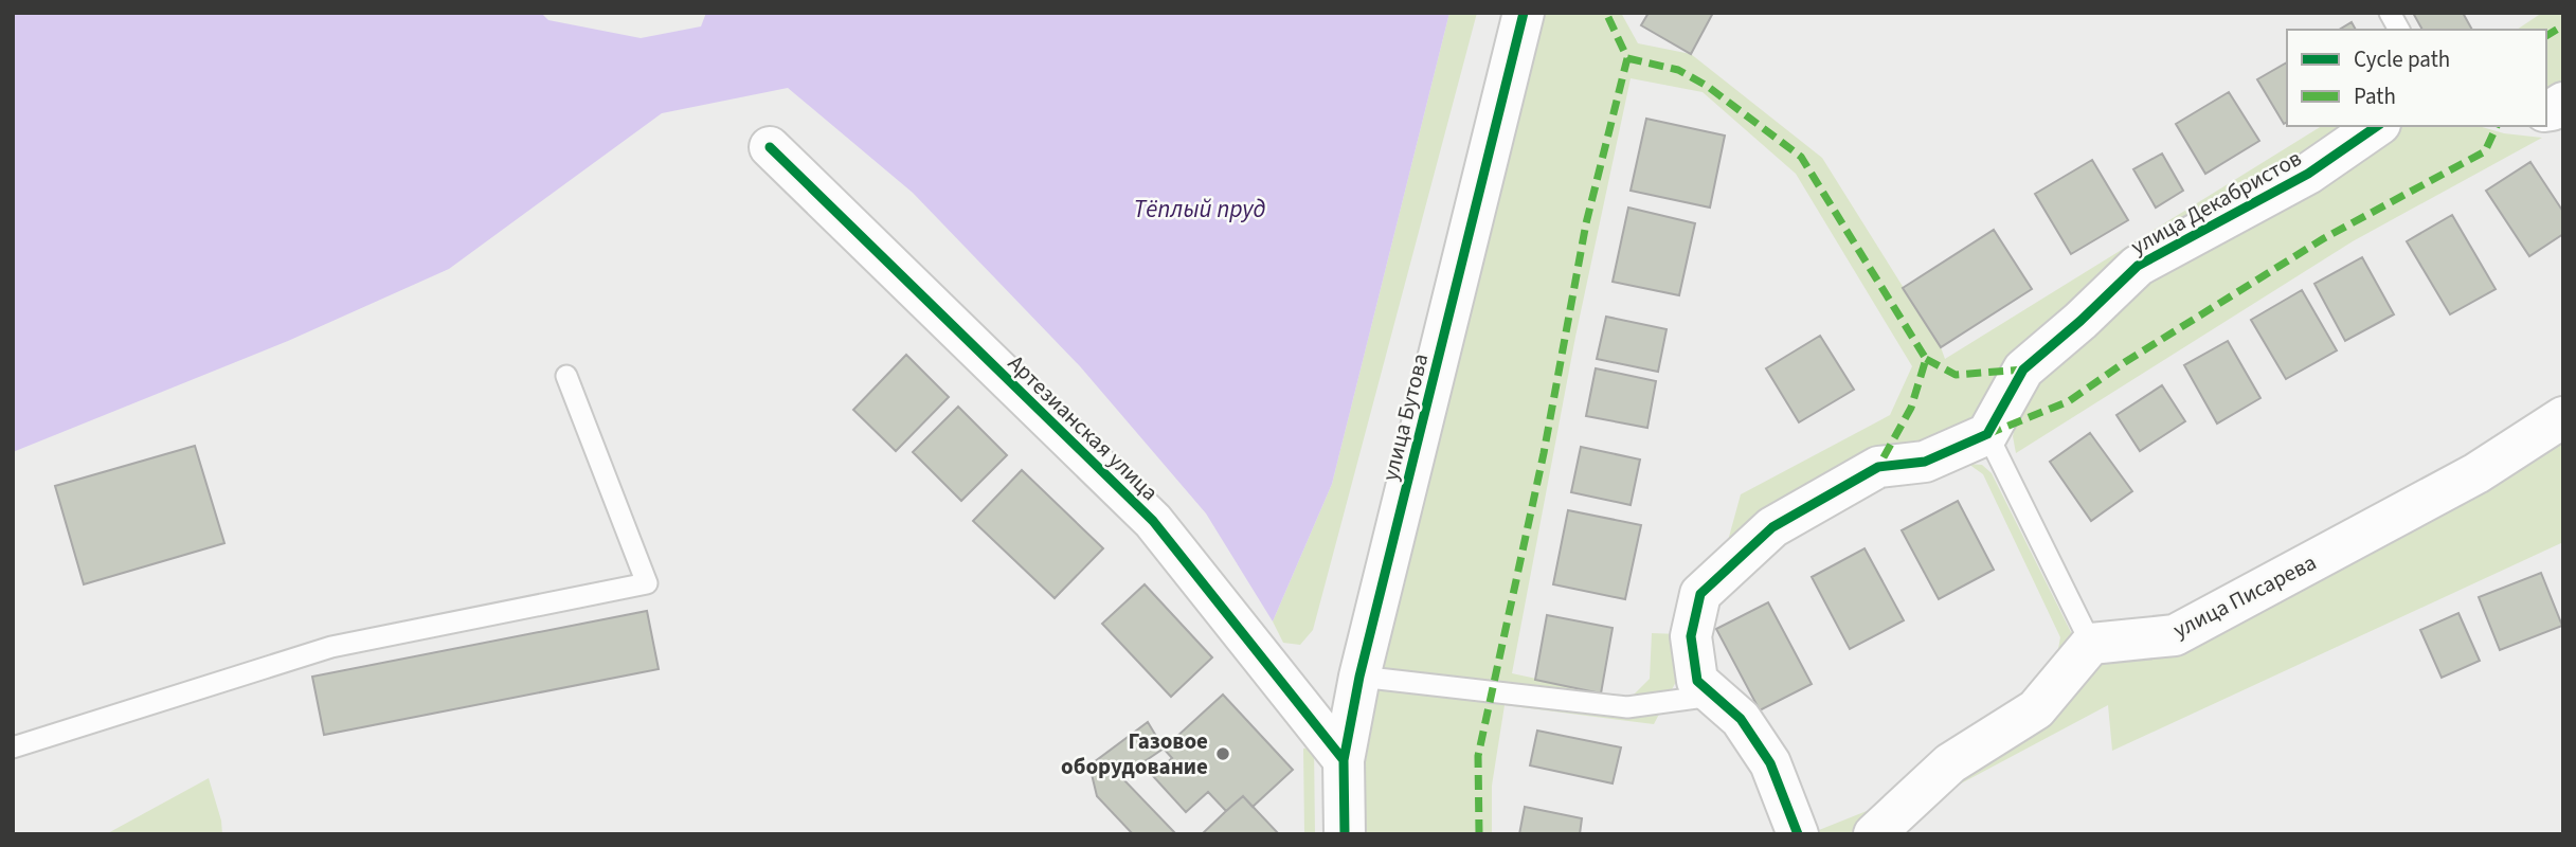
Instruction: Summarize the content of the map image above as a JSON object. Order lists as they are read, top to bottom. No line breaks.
{"streets":{"street":["улица Декабристов","улица Бутова","Артезианская улица","улица Писарева"]},"crossings":[["улица Бутова","Артезианская улица"]],"water":["Тёплый пруд"],"places":["Газовое оборудование"],"legend":["Cycle path","Path"]}
